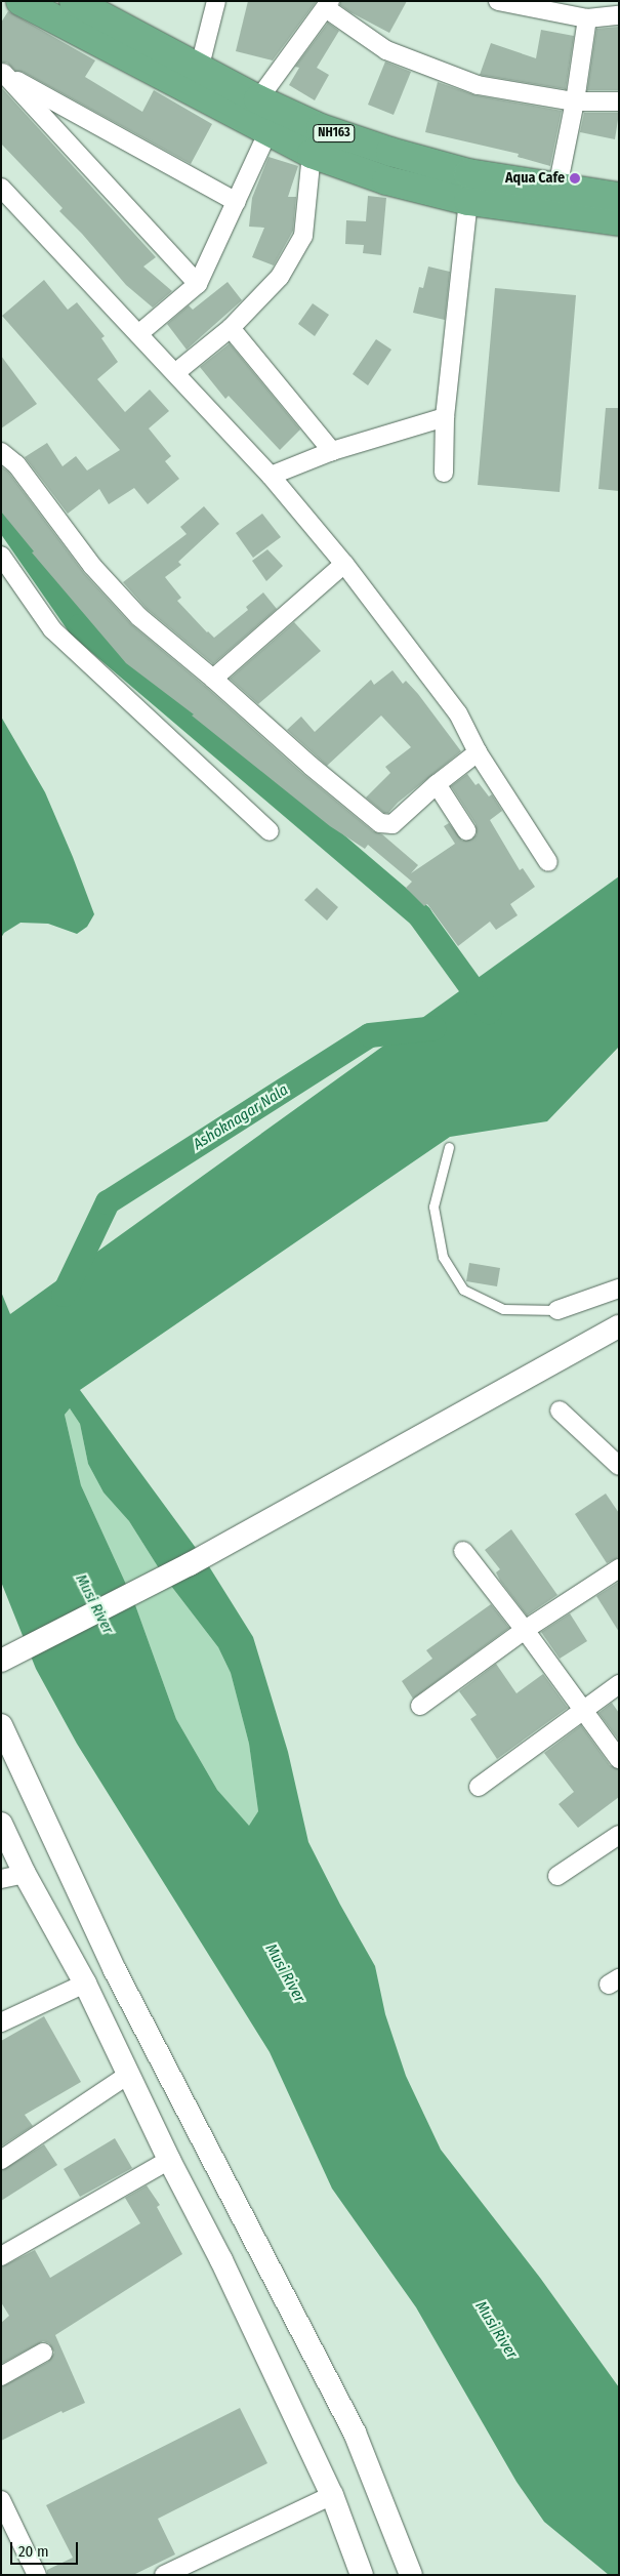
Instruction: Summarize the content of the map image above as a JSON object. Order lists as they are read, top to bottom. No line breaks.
{"streets":{"highway":["NH163"]},"water":["Ashoknagar Nala","Musi River"],"places":["Aqua Cafe"],"scale_bar":"20 m"}
